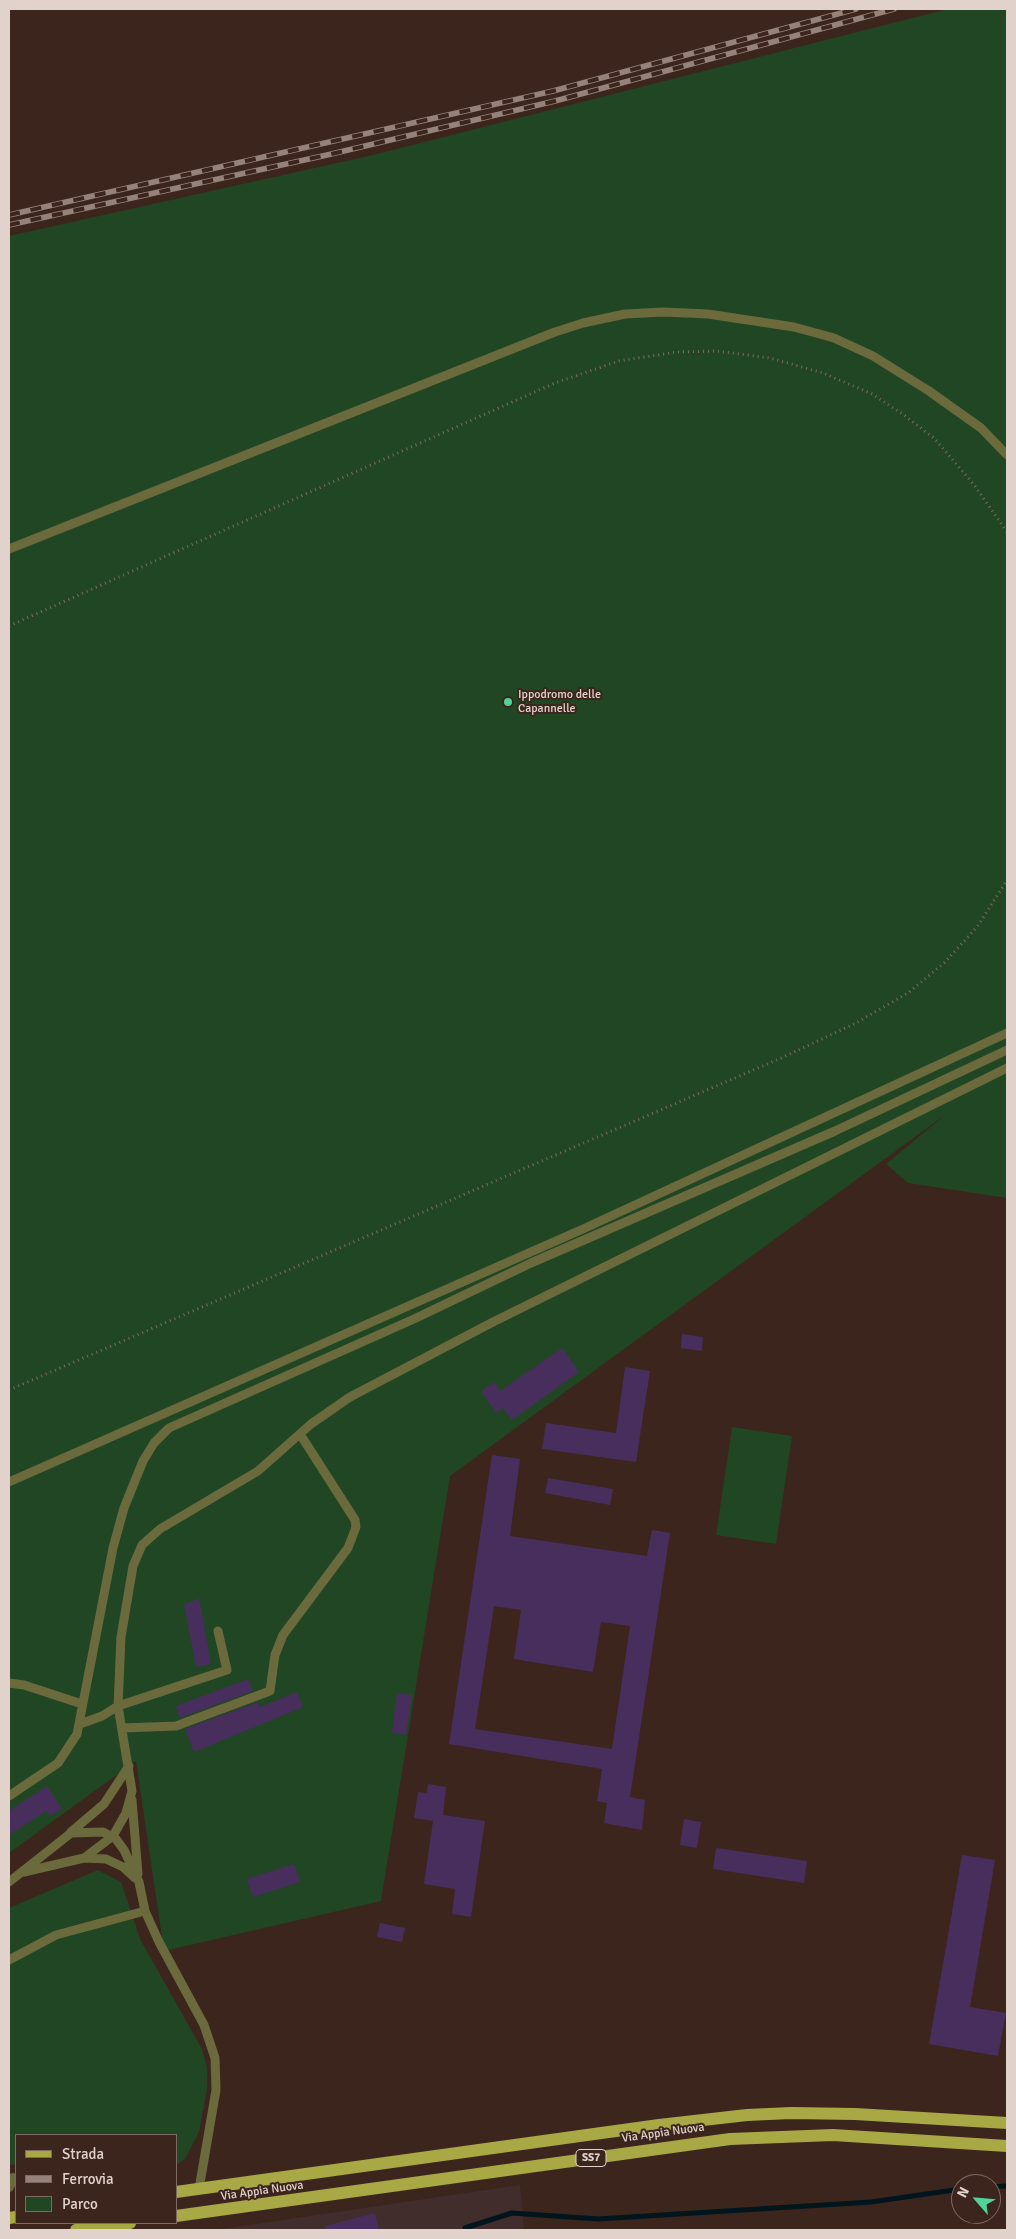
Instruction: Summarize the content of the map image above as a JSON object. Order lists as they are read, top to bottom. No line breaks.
{"streets":{"main road":["Via Appia Nuova","SS7"]},"places":["Ippodromo delle Capannelle"],"legend":["Strada","Ferrovia","Parco"],"north":"top left"}
